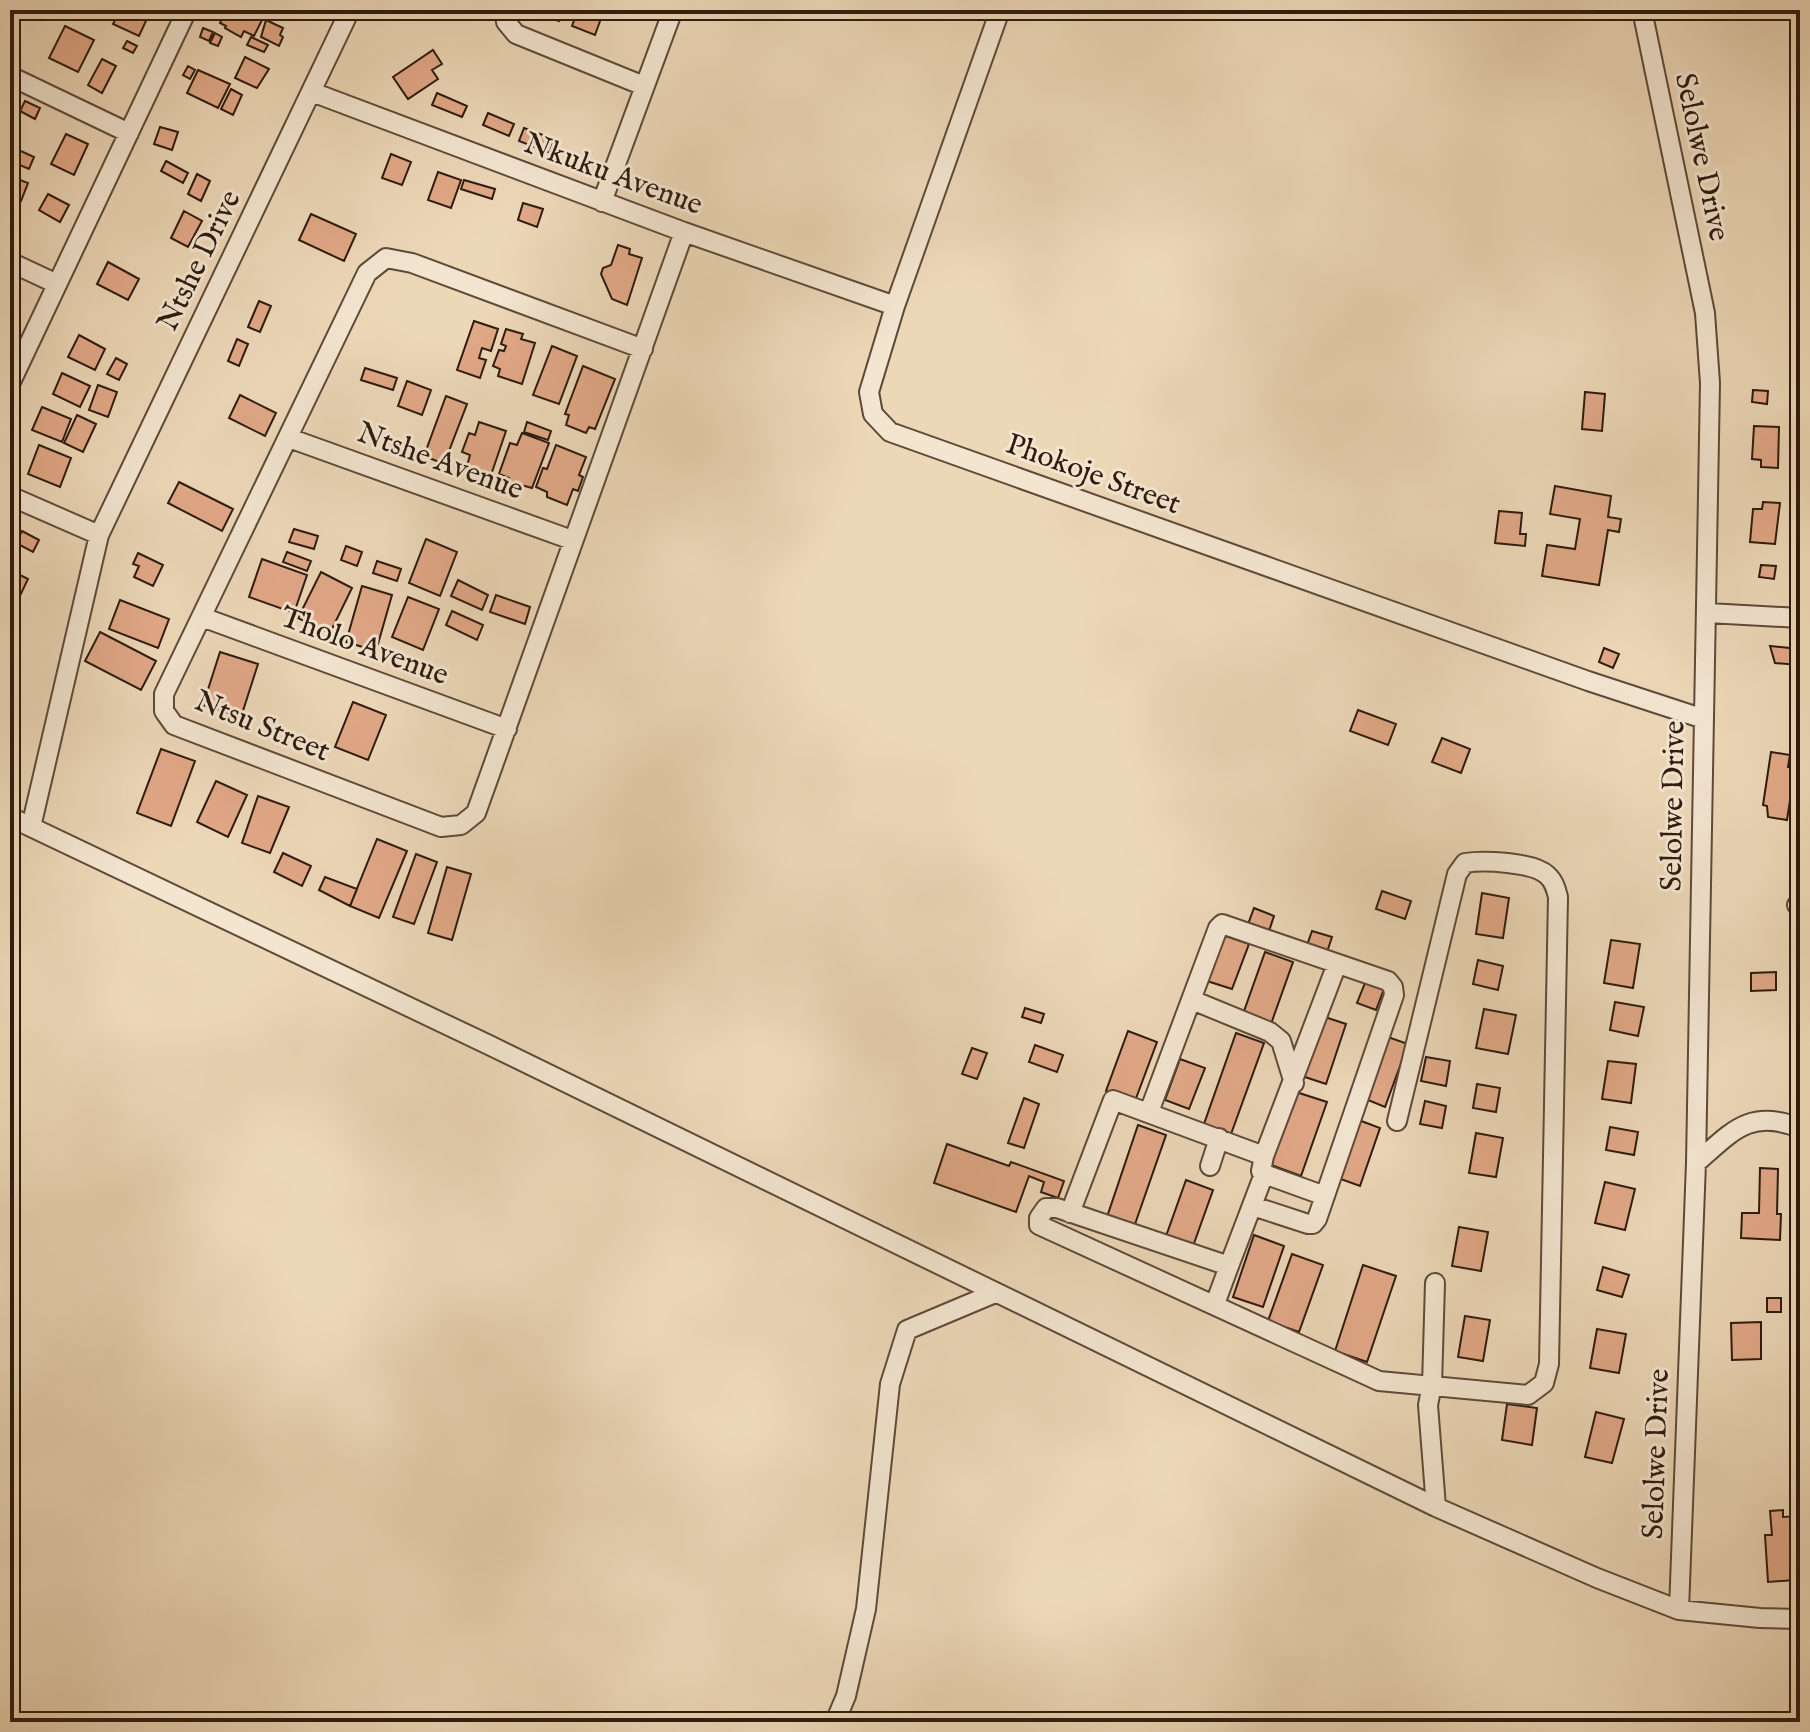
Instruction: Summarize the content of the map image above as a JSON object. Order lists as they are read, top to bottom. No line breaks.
{"streets":{"street":["Selolwe Drive","Nkuku Avenue","Ntshe Drive","Ntshe Avenue","Phokoje Street","Tholo Avenue","Ntsu Street"]},"crossings":[["Selolwe Drive","Phokoje Street"],["Nkuku Avenue","Ntshe Drive"],["Nkuku Avenue","Phokoje Street"],["Nkuku Avenue","Ntsu Street"],["Ntshe Avenue","Ntsu Street"],["Tholo Avenue","Ntsu Street"]]}
